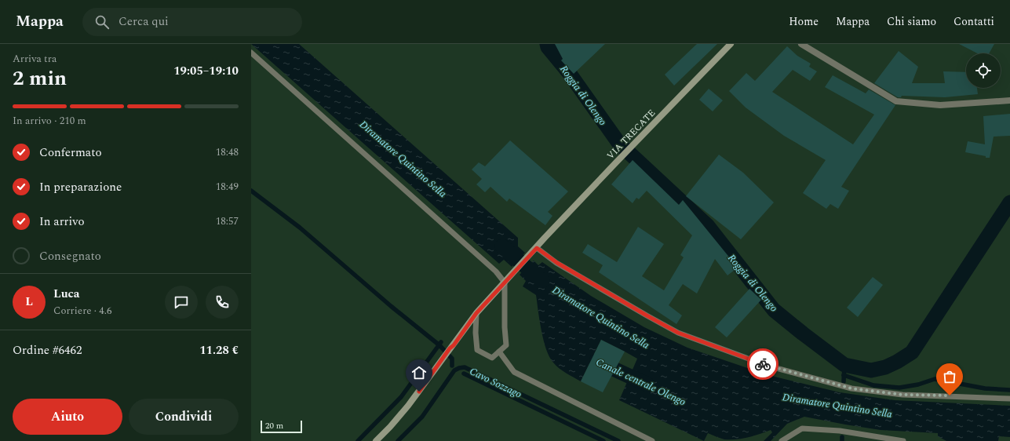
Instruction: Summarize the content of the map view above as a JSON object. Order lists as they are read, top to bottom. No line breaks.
{"streets":{"main road":["VIA TRECATE"]},"water":["Roggia di Olengo","Diramatore Quintino Sella","Canale centrale Olengo","Cavo Sozzago"],"scale_bar":"20 m","page":{"header":"Mappa","search":"Cerca qui","nav":["Home","Mappa","Chi siamo","Contatti"],"heading":["2 min","Arriva tra","19:05–19:10"],"panel":["Luca","Corriere · 4.6","Ordine #6462","11.28 €"],"bar":"In arrivo · 210 m","list":[["Confermato","18:48"],["In preparazione","18:49"],["In arrivo","18:57"],"Consegnato"],"round":"L","buttons":["Aiuto","Condividi"],"scale":"20 m"}}
